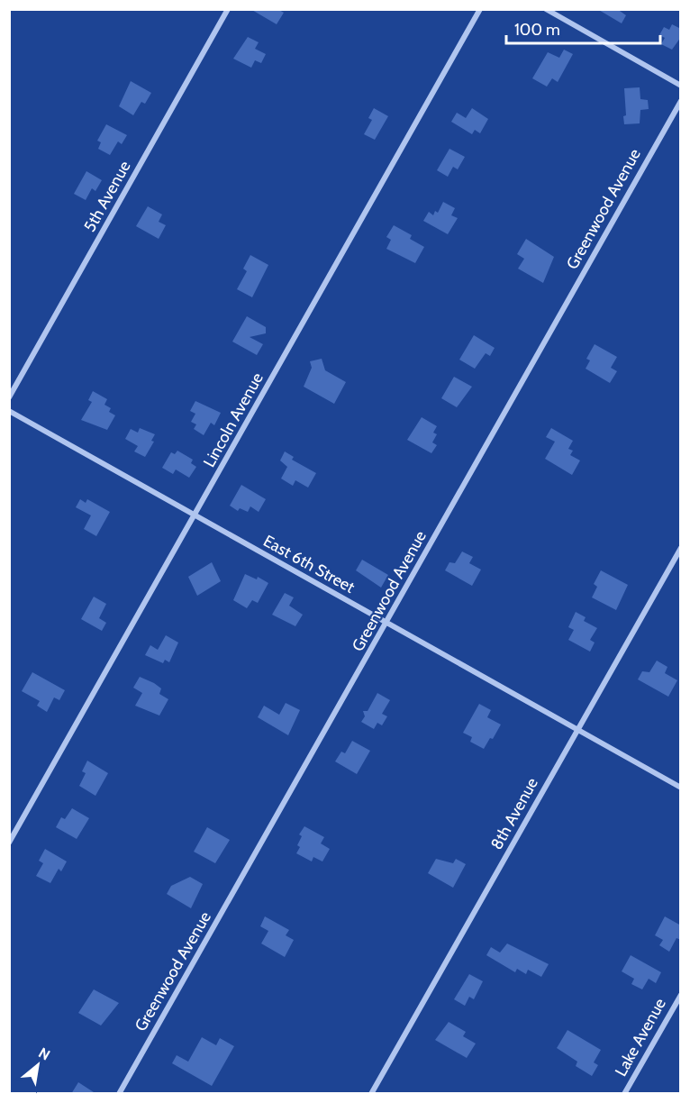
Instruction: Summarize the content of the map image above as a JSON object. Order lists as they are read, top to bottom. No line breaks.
{"streets":{"street":["5th Avenue","Greenwood Avenue","Lincoln Avenue","East 6th Street","8th Avenue","Lake Avenue"]},"crossings":[["Greenwood Avenue","East 6th Street"],["Lincoln Avenue","East 6th Street"],["East 6th Street","8th Avenue"]],"scale_bar":"100 m","north":"top right"}
